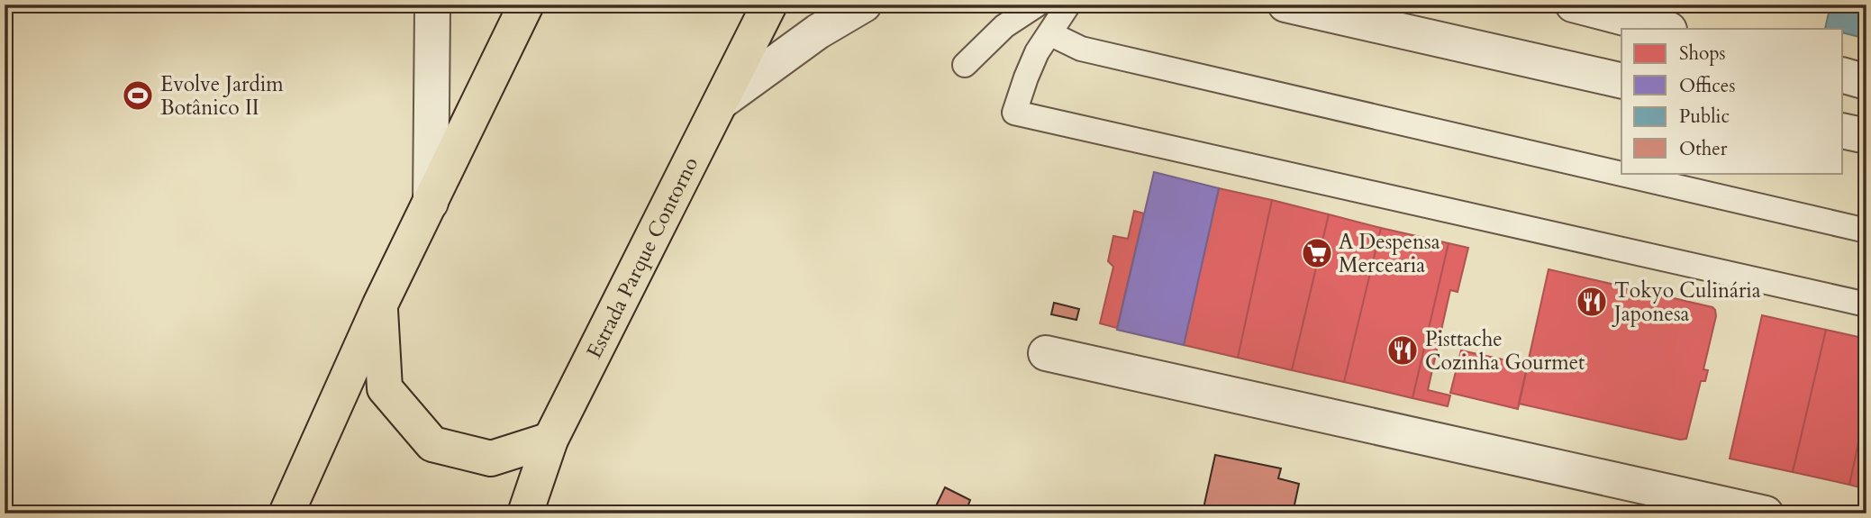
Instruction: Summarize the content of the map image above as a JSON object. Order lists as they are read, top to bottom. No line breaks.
{"streets":{"highway":["Estrada Parque Contorno"]},"places":{"sports":["Evolve Jardim Botânico II"],"supermarket":["A Despensa Mercearia"],"restaurant":["Tokyo Culinária Japonesa","Pisttache Cozinha Gourmet"]},"legend":["Shops","Offices","Public","Other"]}
